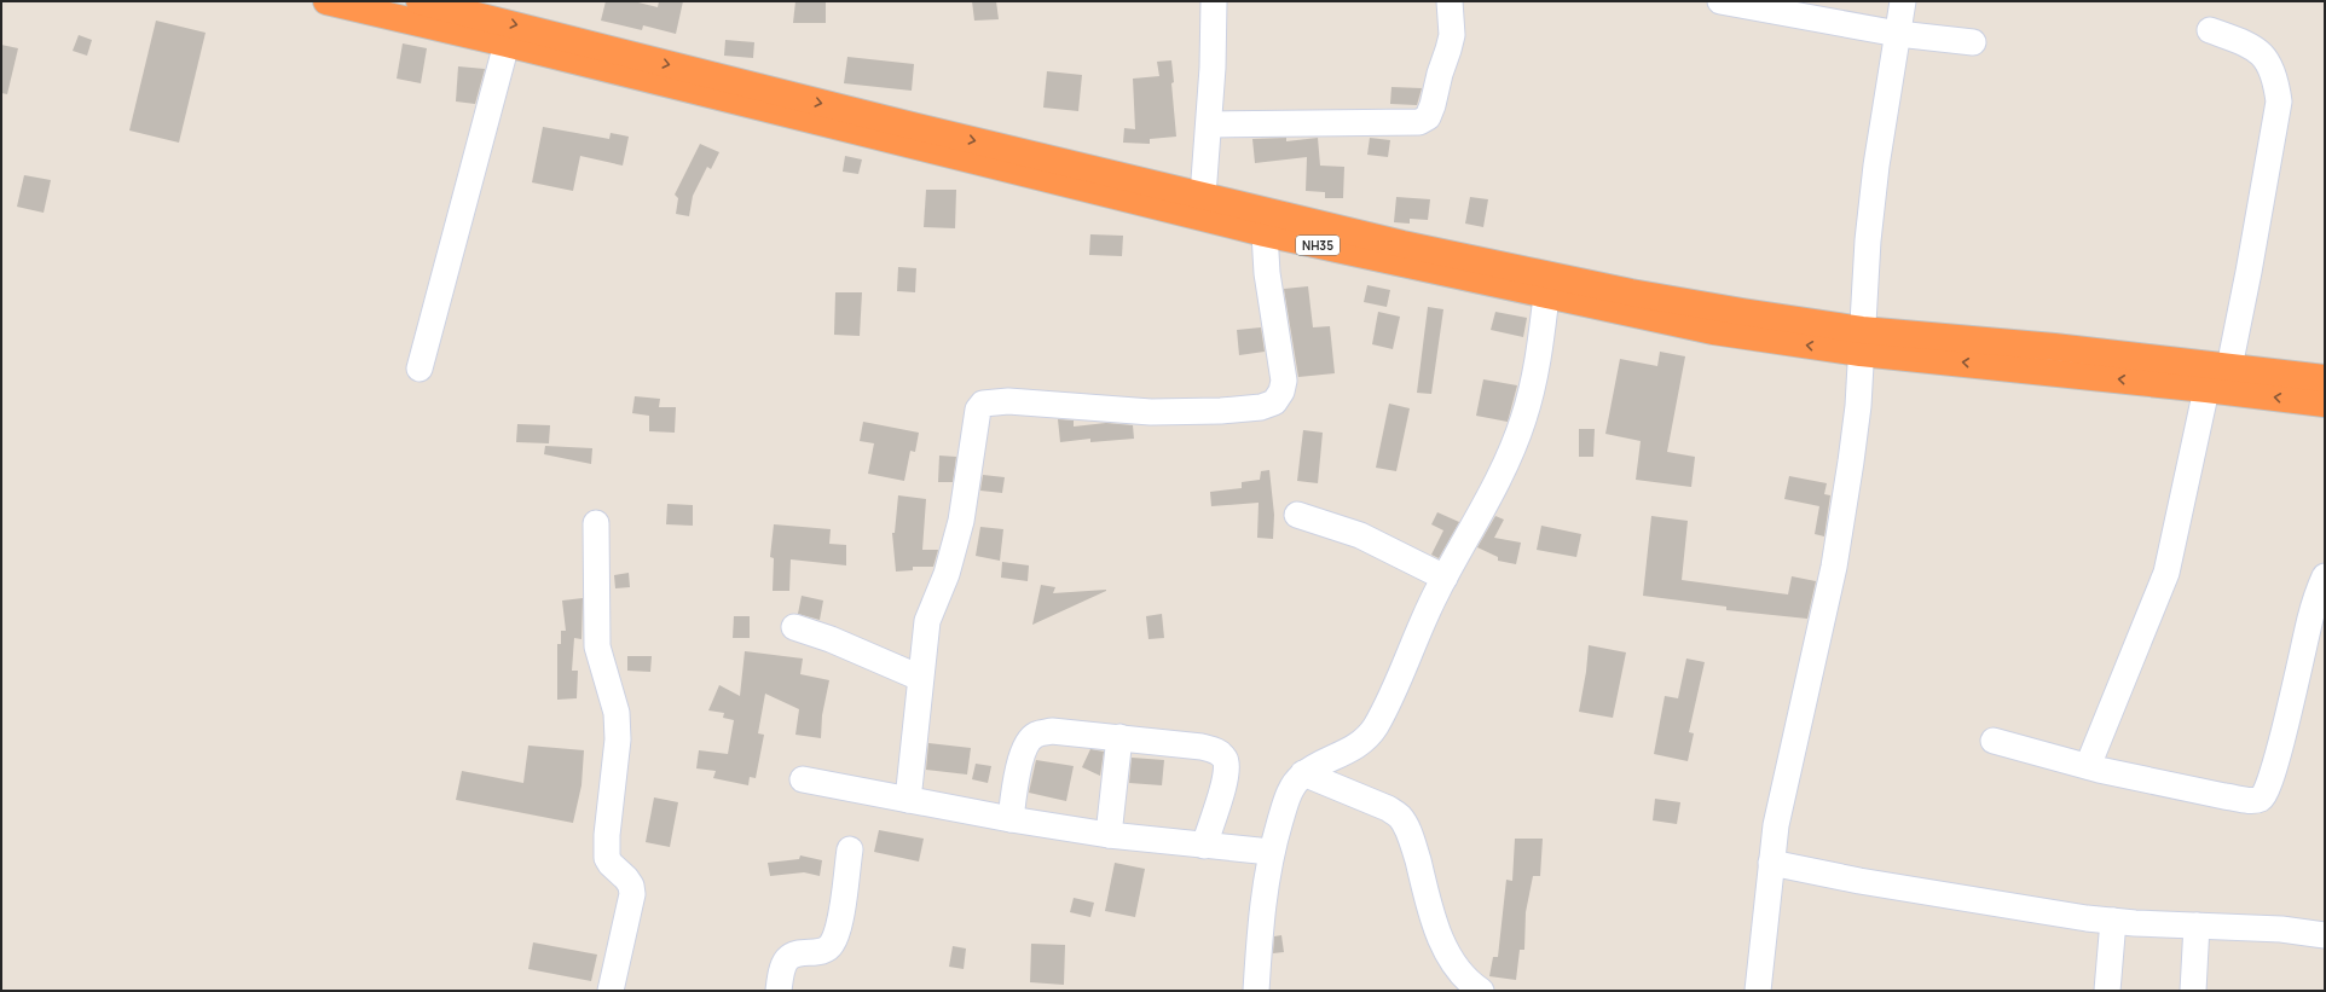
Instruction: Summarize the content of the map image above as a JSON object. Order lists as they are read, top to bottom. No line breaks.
{"streets":{"highway":["NH35"]}}
